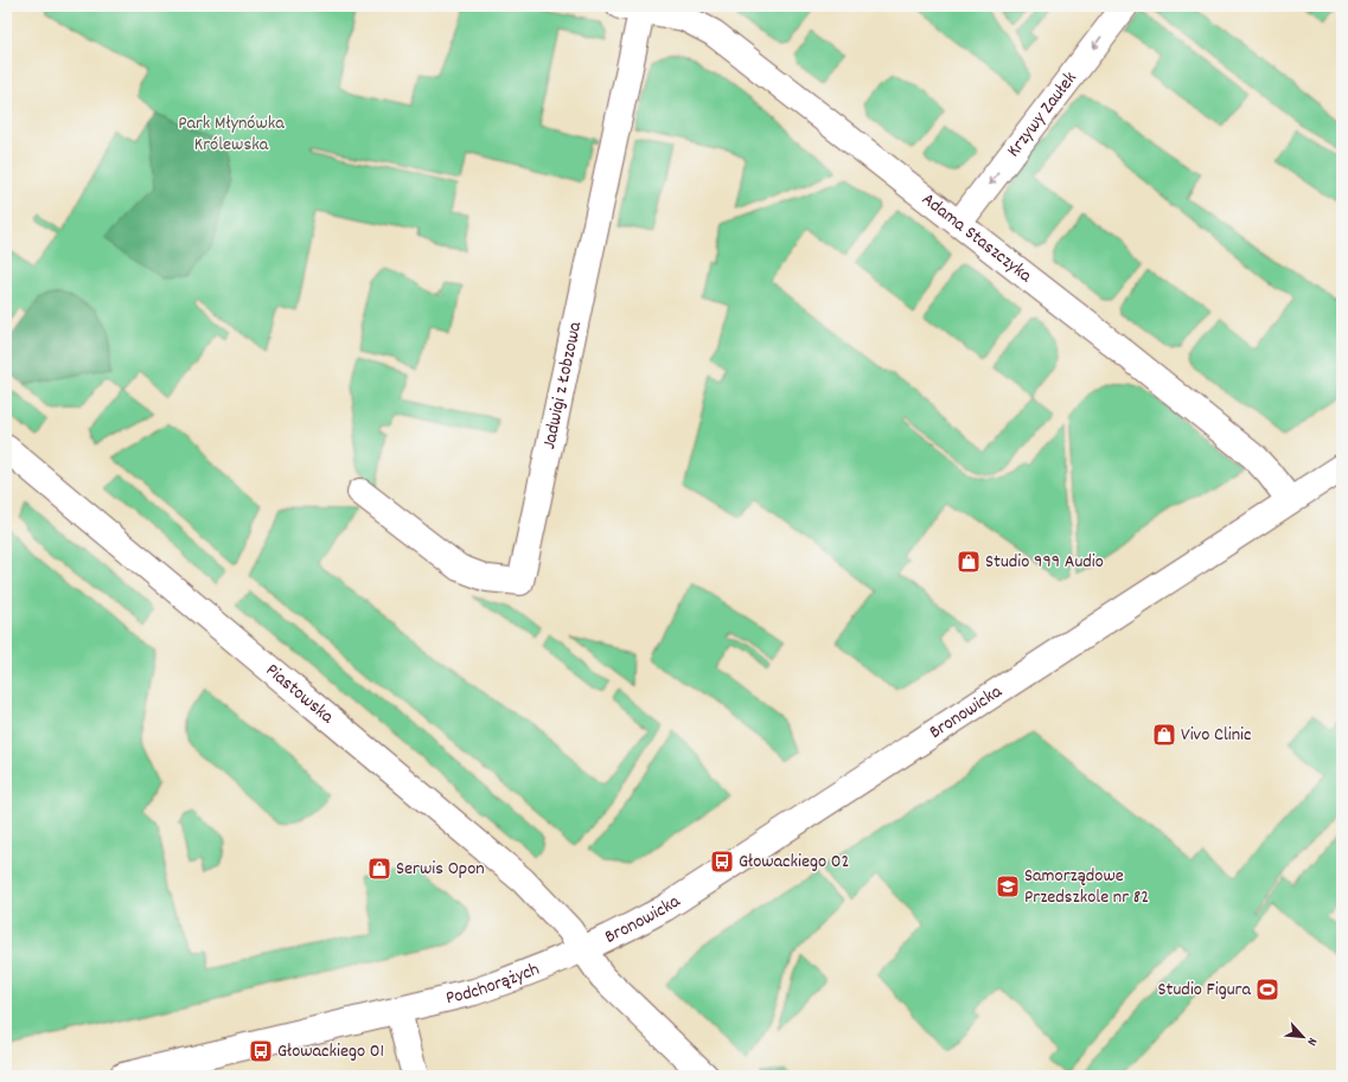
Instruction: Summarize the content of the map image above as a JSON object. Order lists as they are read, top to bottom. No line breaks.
{"streets":{"street":["Krzywy Zaułek","Adama Staszczyka","Jadwigi z Łobzowa","Piastowska","Bronowicka","Podchorążych"]},"crossings":[["Krzywy Zaułek","Adama Staszczyka"],["Adama Staszczyka","Jadwigi z Łobzowa"],["Adama Staszczyka","Bronowicka"],["Piastowska","Bronowicka"],["Piastowska","Podchorążych"],["Bronowicka","Podchorążych"]],"one_way":["Krzywy Zaułek"],"parks":["Park Młynówka Królewska"],"places":{"shop":["Studio 999 Audio","Vivo Clinic","Serwis Opon"],"bus stop":["Głowackiego 02","Głowackiego 01"],"school or university":["Samorządowe Przedszkole nr 82"],"sports":["Studio Figura"]},"north":"bottom right"}
